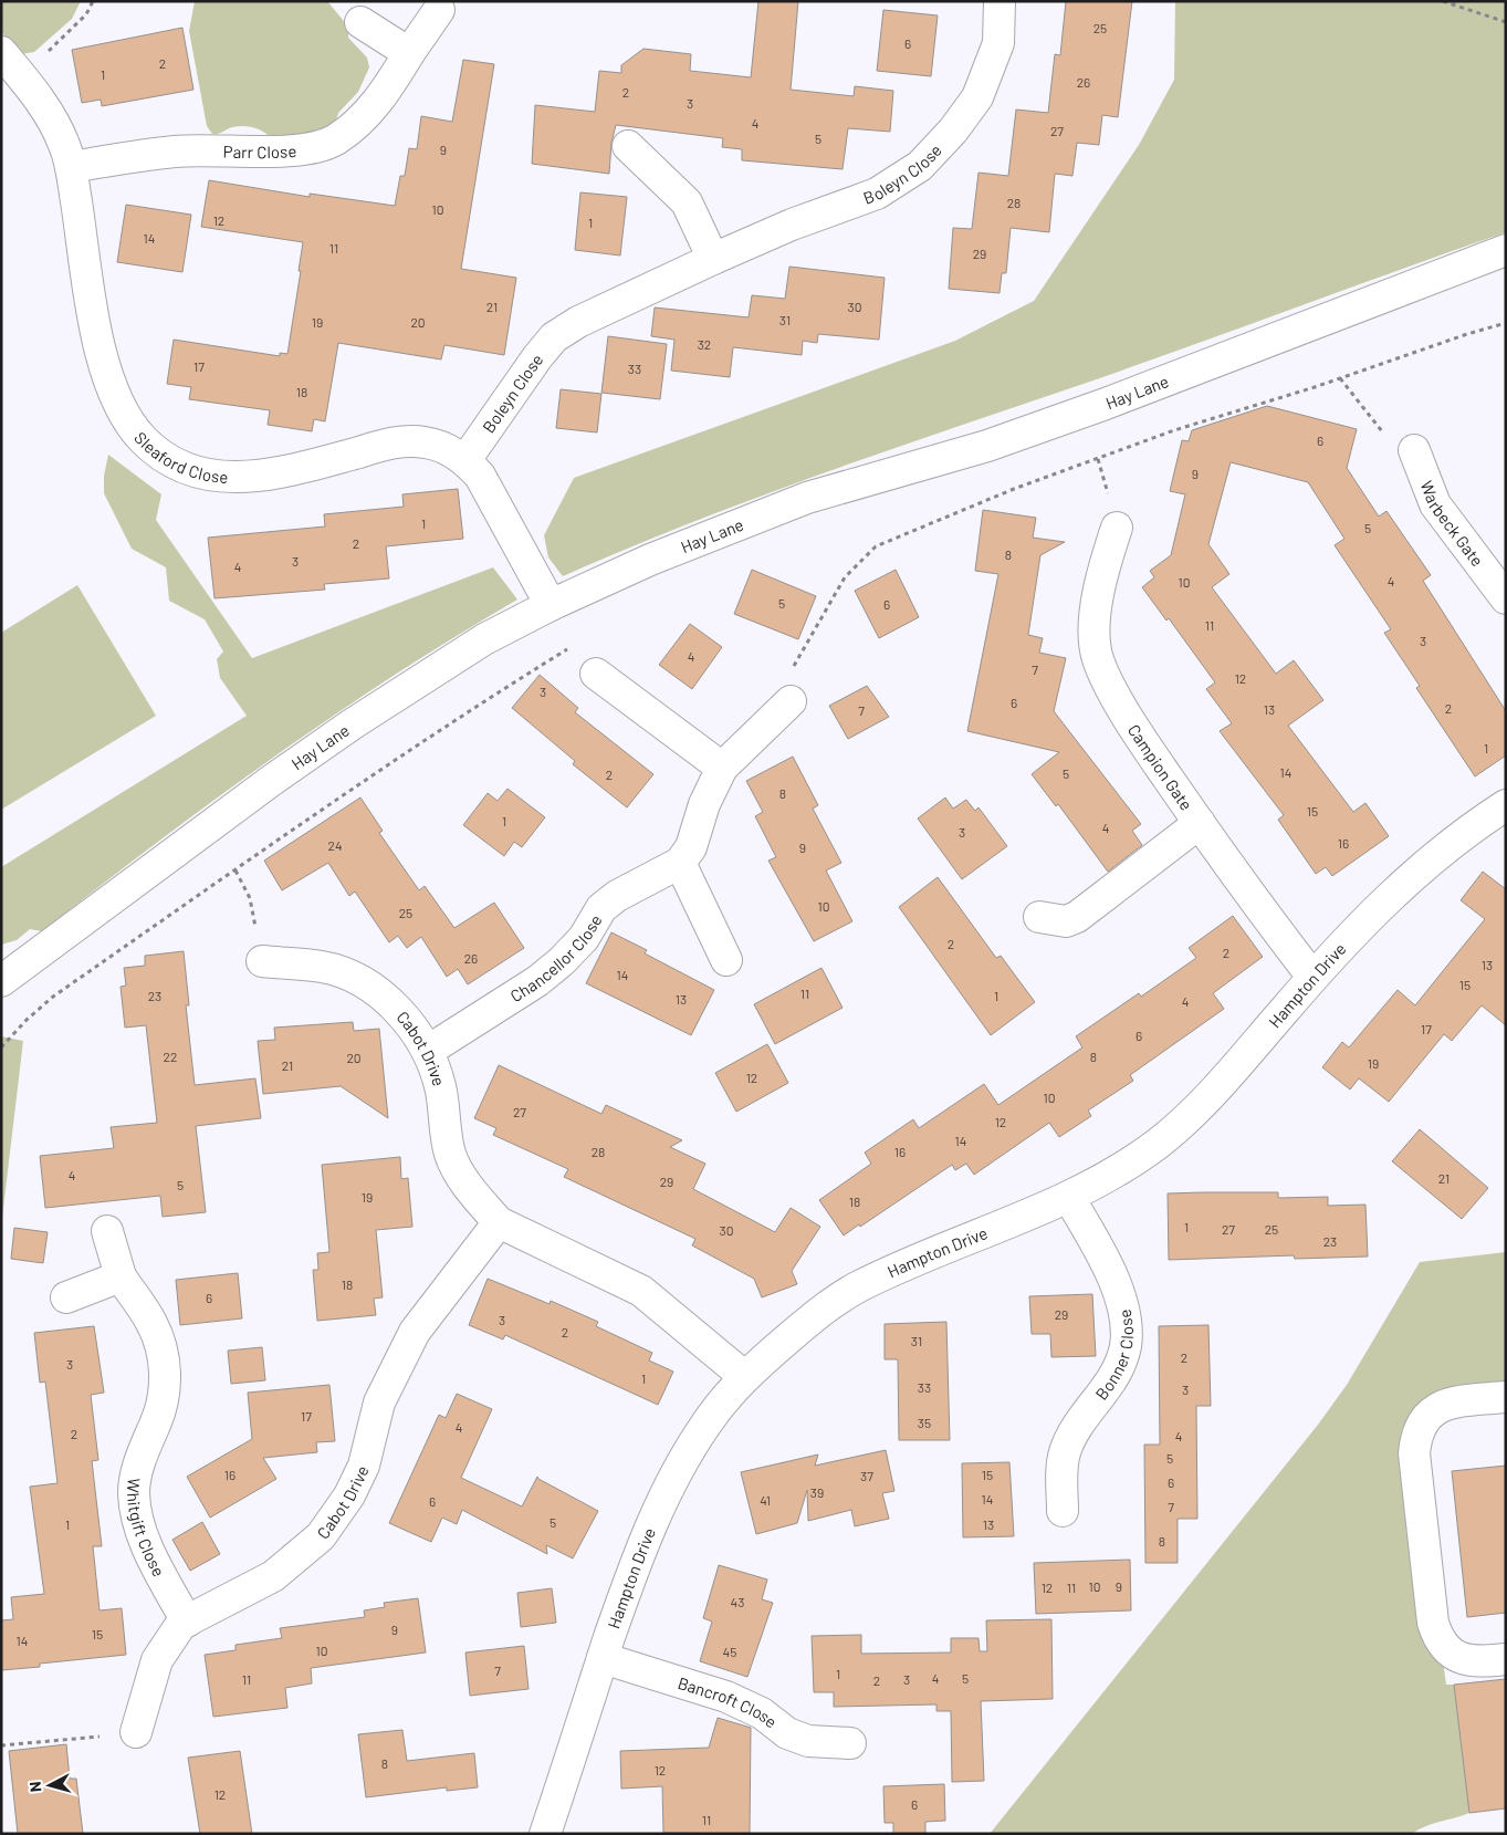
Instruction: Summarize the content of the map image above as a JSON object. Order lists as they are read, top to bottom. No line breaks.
{"streets":{"street":["Parr Close","Boleyn Close","Hay Lane","Sleaford Close","Warbeck Gate","Campion Gate","Chancellor Close","Hampton Drive","Cabot Drive","Bonner Close","Whitgift Close","Bancroft Close"]},"crossings":[["Parr Close","Sleaford Close"],["Boleyn Close","Sleaford Close"],["Hay Lane","Sleaford Close"],["Campion Gate","Hampton Drive"],["Chancellor Close","Cabot Drive"],["Hampton Drive","Cabot Drive"],["Hampton Drive","Bonner Close"],["Hampton Drive","Bancroft Close"],["Cabot Drive","Whitgift Close"]],"house_numbers":["25","6","2","1","26","2","3","4","27","5","9","28","10","12","1","14","11","29","21","30","31","19","20","32","17","33","18","6","9","1","5","2","8","3","4","4","10","5","6","11","3","4","7","12","3","6","2","13","7","1","14","5","2","8","15","1","4","3","16","24","9","10","25","2","2","26","13","14","15","11","23","1","13","4","17","6","22","8","20","19","21","12","10","27","12","14","28","16","4","21","29","5","19","18","1","27","25","30","23","18","6","29","3","2","31","2","3","1","33","3","17","35","4","2","4","5","16","15","37","6","39","14","41","6","7","5","1","13","8","10","9","12","11","43","9","15","14","10","45","7","1","4","5","11","3","2","8","12","12","6","11"],"north":"left"}
